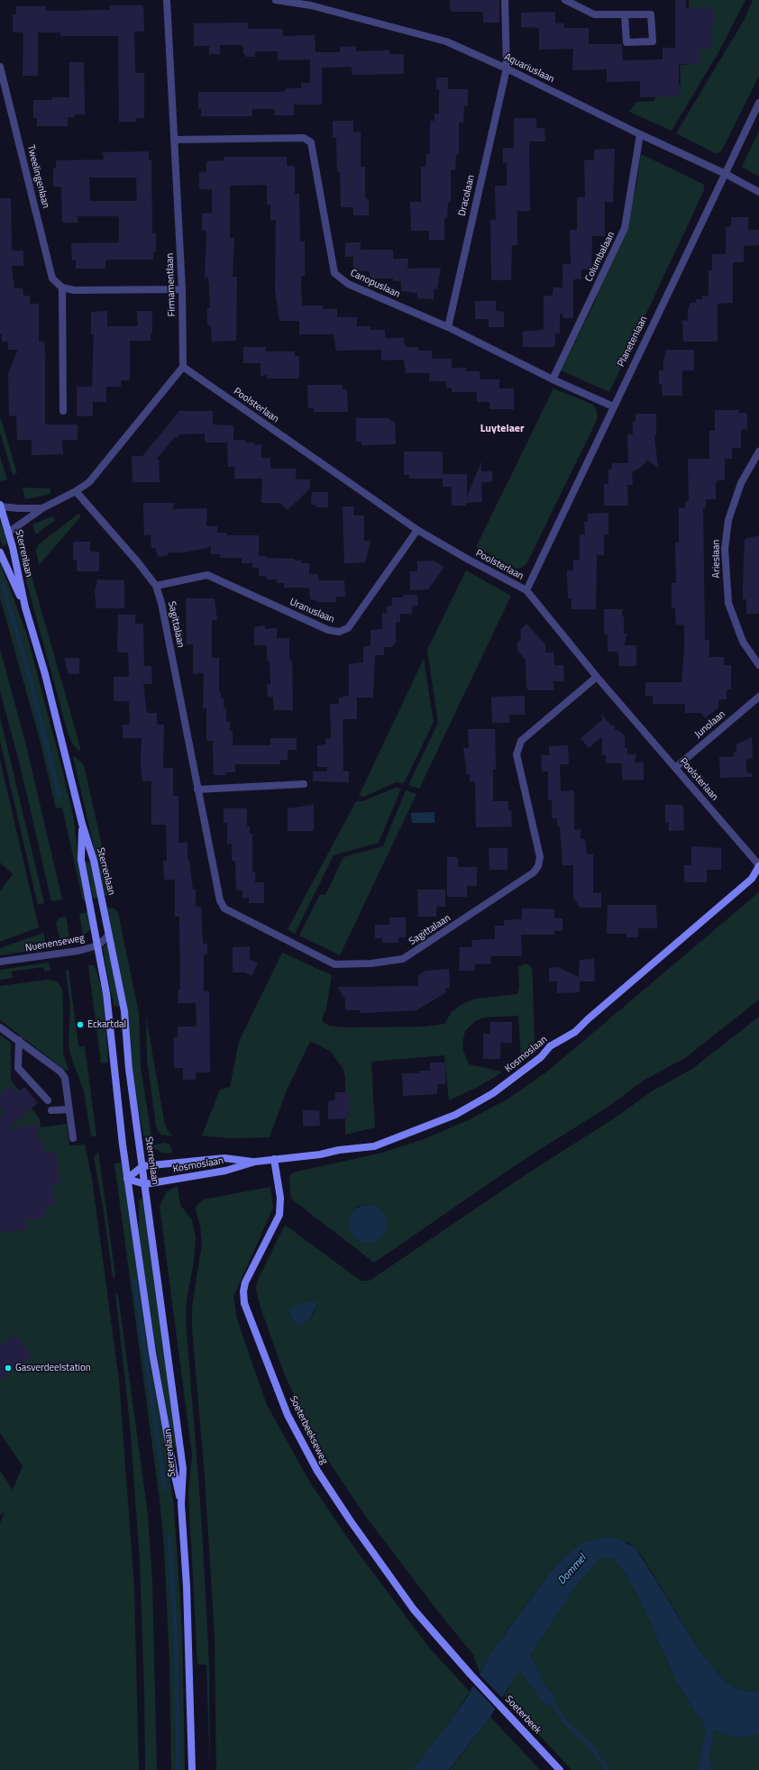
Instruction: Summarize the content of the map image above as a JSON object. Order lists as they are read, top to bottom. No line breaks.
{"streets":{"main road":["Sterrenlaan","Kosmoslaan","Soeterbeekseweg","Soeterbeek"],"street":["Aquariuslaan","Tweelingenlaan","Dracolaan","Columbalaan","Canopuslaan","Firmamentlaan","Planetenlaan","Poolsterlaan","Arieslaan","Uranuslaan","Sagittalaan","Junolaan","Nuenenseweg"]},"crossings":[["Aquariuslaan","Dracolaan"],["Aquariuslaan","Columbalaan"],["Aquariuslaan","Planetenlaan"],["Dracolaan","Canopuslaan"],["Columbalaan","Canopuslaan"],["Canopuslaan","Firmamentlaan"],["Canopuslaan","Planetenlaan"],["Firmamentlaan","Poolsterlaan"],["Planetenlaan","Poolsterlaan"],["Poolsterlaan","Uranuslaan"],["Poolsterlaan","Sagittalaan"],["Poolsterlaan","Junolaan"],["Poolsterlaan","Kosmoslaan"],["Sterrenlaan","Nuenenseweg"],["Sterrenlaan","Kosmoslaan"],["Uranuslaan","Sagittalaan"],["Kosmoslaan","Soeterbeekseweg"],["Soeterbeekseweg","Soeterbeek"]],"districts":["Luytelaer"],"water":["Dommel"],"places":["Eckartdal","Gasverdeelstation"]}
